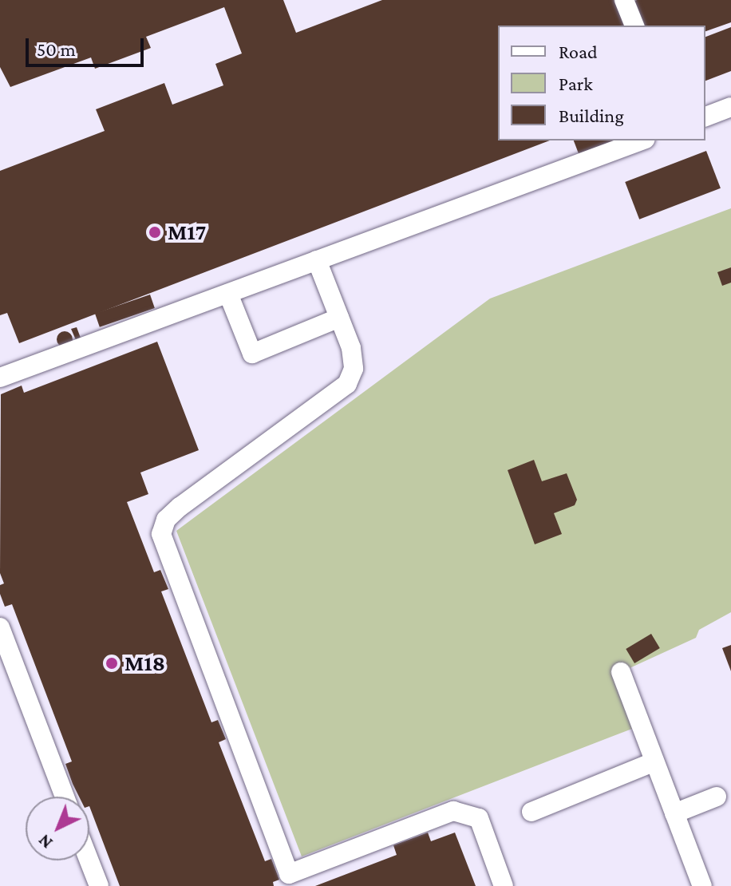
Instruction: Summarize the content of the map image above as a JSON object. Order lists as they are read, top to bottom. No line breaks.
{"places":["M17","M18"],"legend":["Road","Park","Building"],"scale_bar":"50 m","north":"bottom left"}
